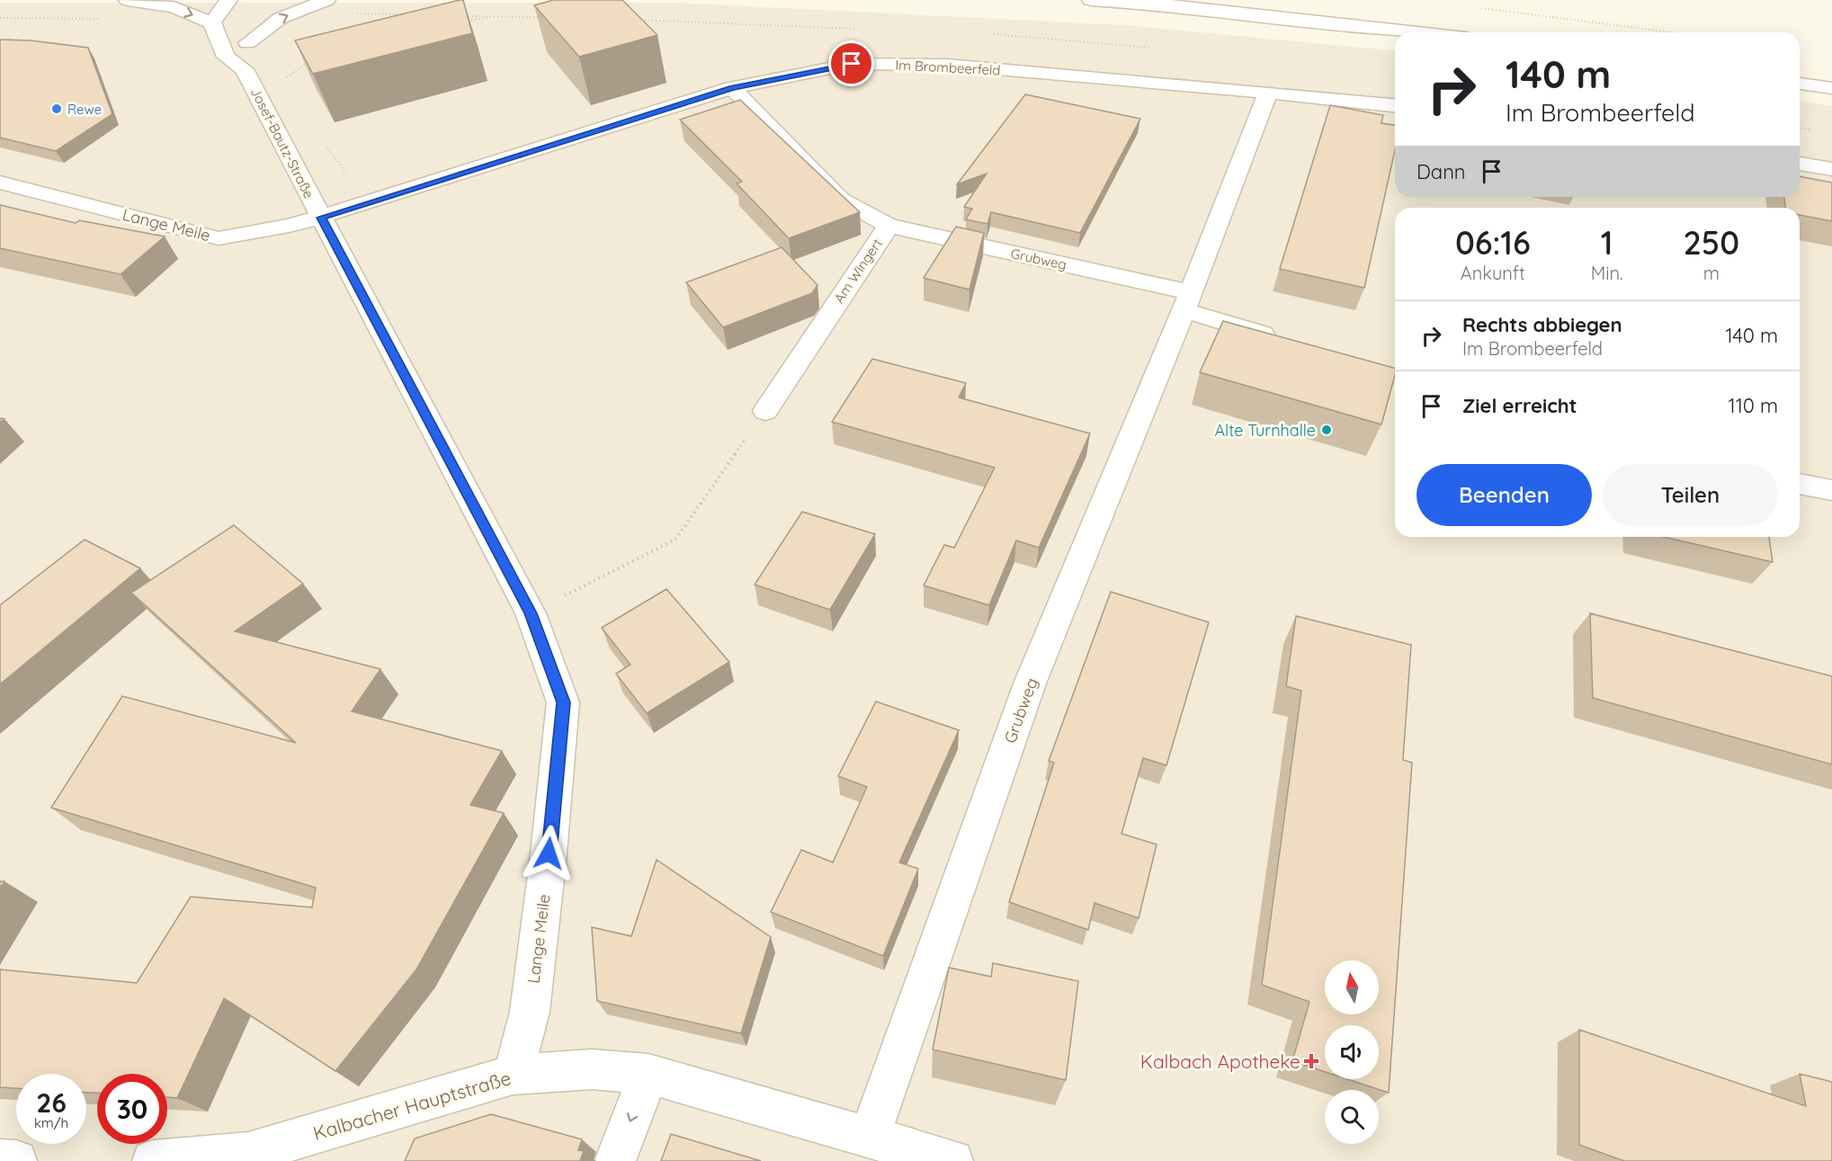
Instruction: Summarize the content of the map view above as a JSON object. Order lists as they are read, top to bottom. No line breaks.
{"streets":{"street":["Im Brombeerfeld","Josef-Bautz-Straße","Lange Meile","Grubweg","Am Wingert","Kalbacher Hauptstraße"]},"crossings":[["Im Brombeerfeld","Josef-Bautz-Straße"],["Im Brombeerfeld","Lange Meile"],["Im Brombeerfeld","Grubweg"],["Im Brombeerfeld","Am Wingert"],["Josef-Bautz-Straße","Lange Meile"],["Lange Meile","Kalbacher Hauptstraße"],["Grubweg","Am Wingert"],["Grubweg","Kalbacher Hauptstraße"]],"places":{"other":["Rewe","Alte Turnhalle"],"health":["Kalbach Apotheke"]},"north":"top","page":{"turn":["140 m","Im Brombeerfeld"],"then":"Dann","eta":["06:16","Ankunft","1","Min.","250","m"],"list":[{"name":"Rechts abbiegen","note":"Im Brombeerfeld","value":"140 m"},{"name":"Ziel erreicht","value":"110 m"}],"buttons":["Beenden","Teilen"],"speed":"26 km/h","limit":"30"}}
